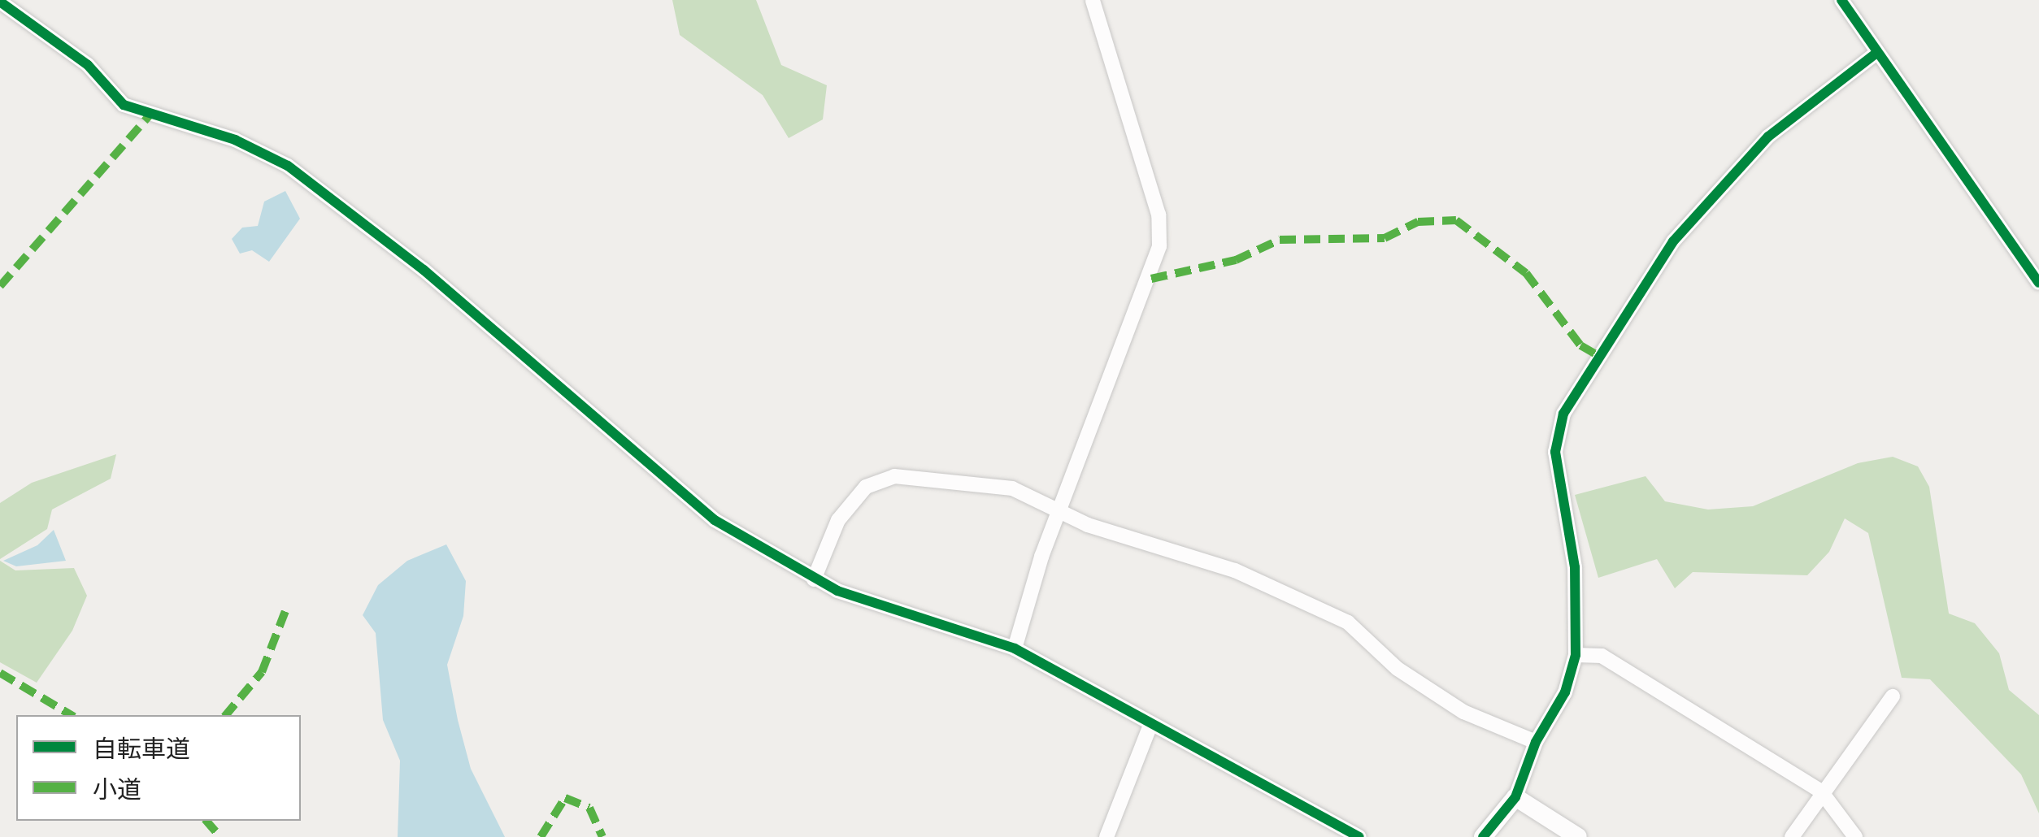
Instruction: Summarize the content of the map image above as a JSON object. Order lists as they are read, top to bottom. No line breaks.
{"legend":["自転車道","小道"]}
